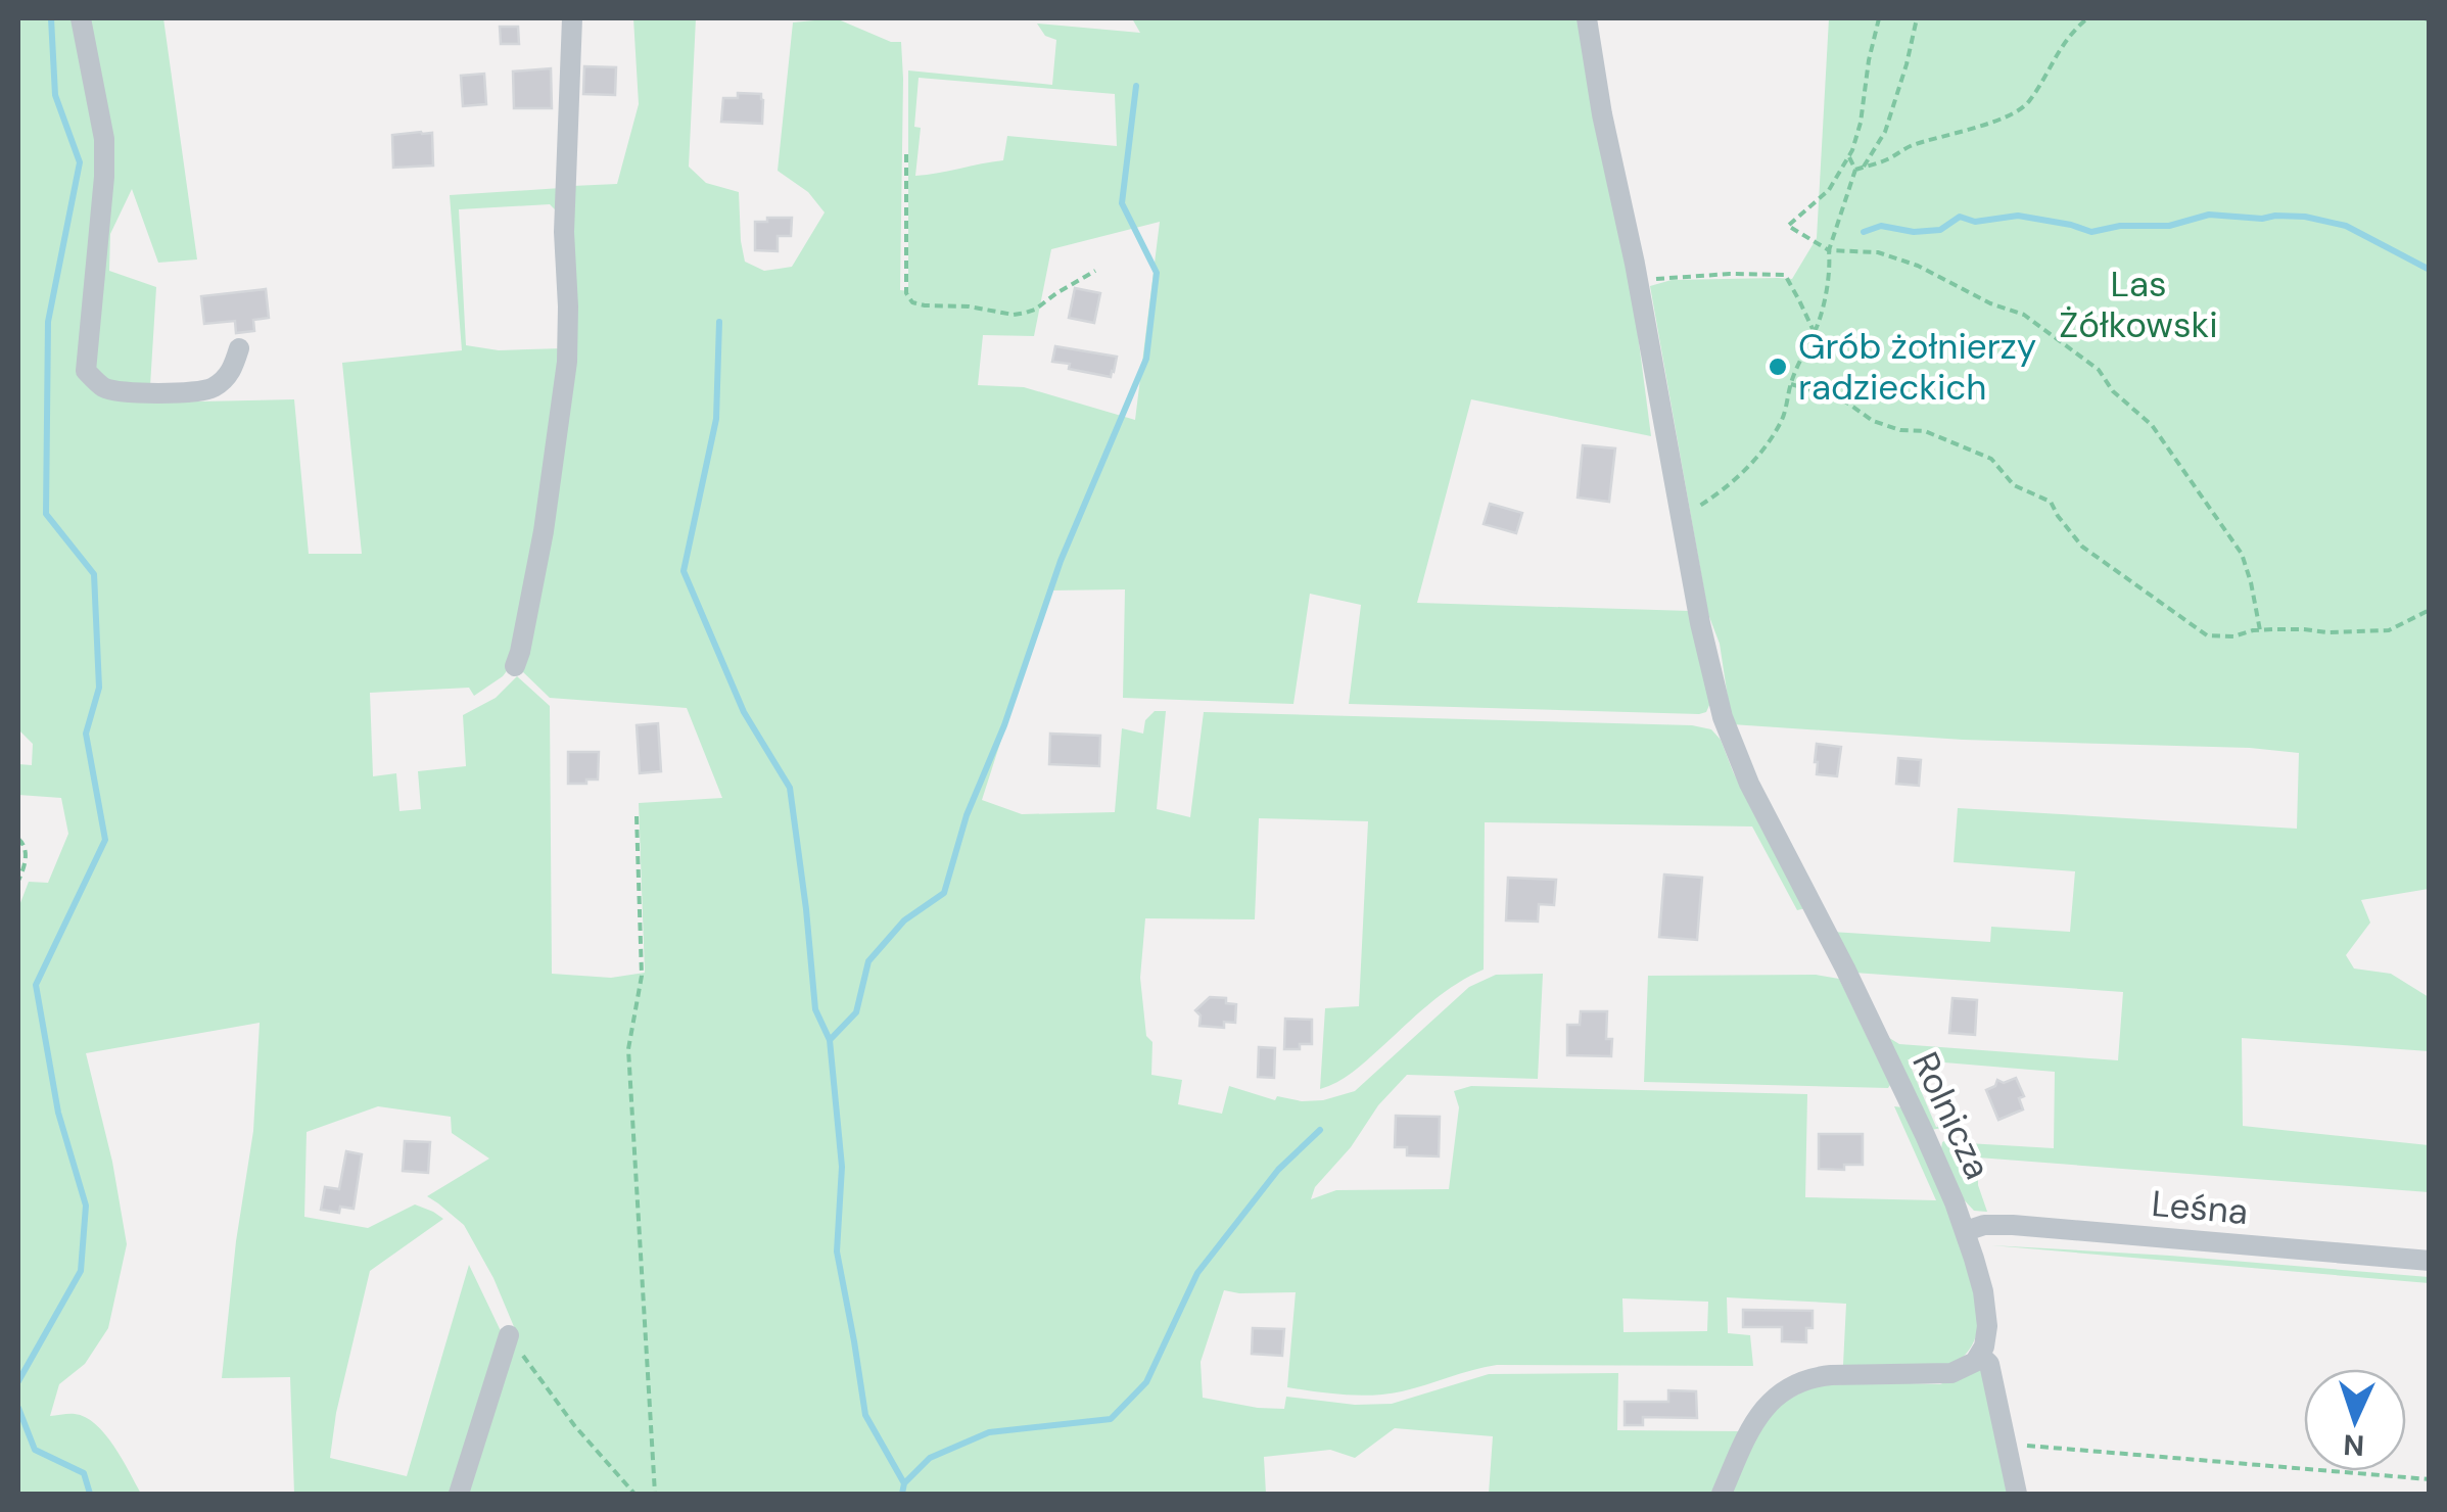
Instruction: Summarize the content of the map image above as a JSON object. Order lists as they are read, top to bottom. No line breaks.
{"streets":{"street":["Rolnicza","Leśna"]},"crossings":[["Rolnicza","Leśna"]],"parks":["Las Żółkowski"],"places":["Grób żołnierzy radzieckich"],"north":"bottom"}
